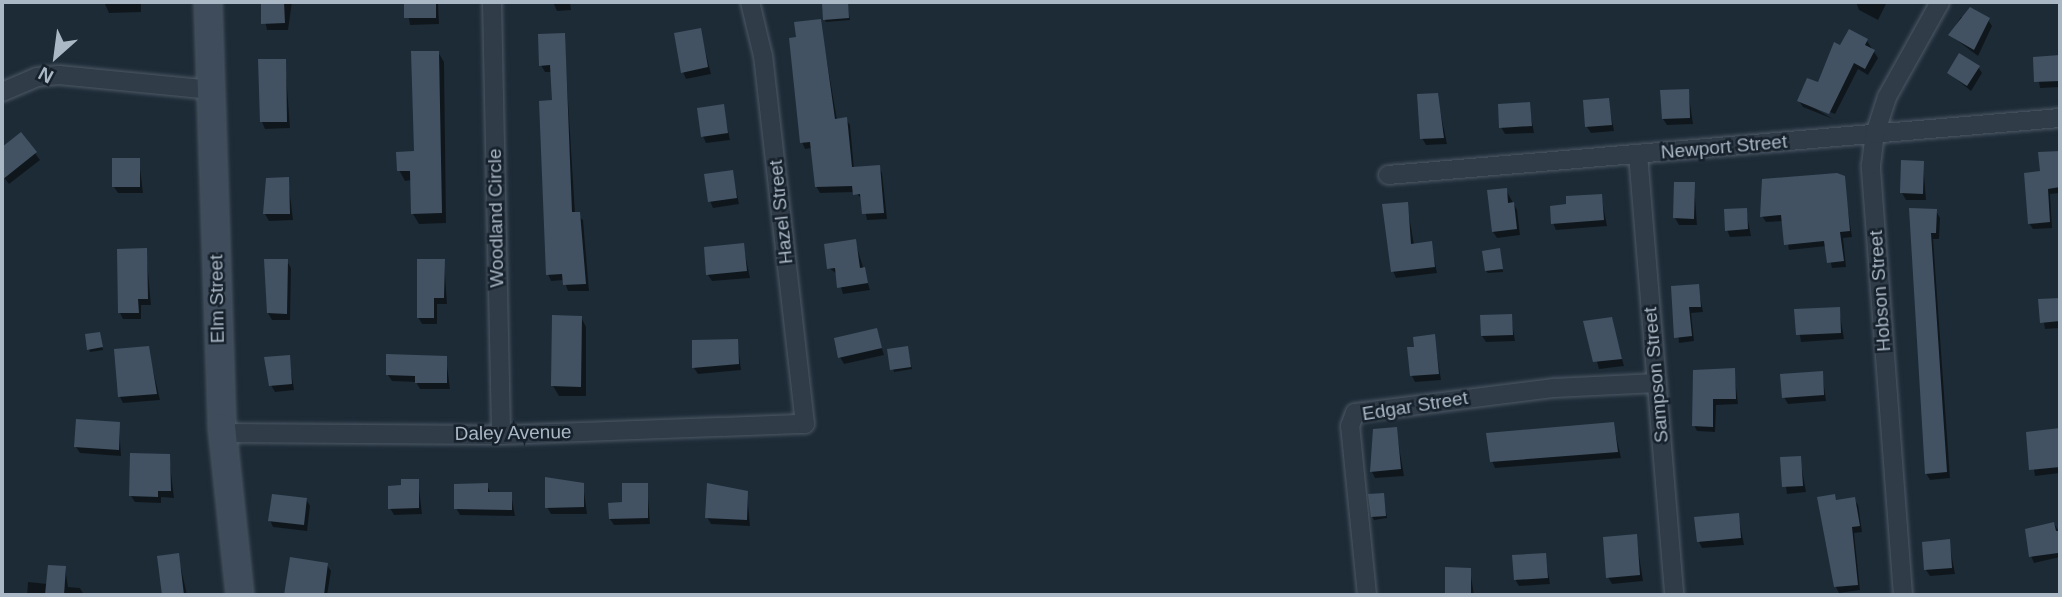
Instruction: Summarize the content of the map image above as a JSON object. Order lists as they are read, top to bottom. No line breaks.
{"streets":{"street":["Newport Street","Hazel Street","Woodland Circle","Hobson Street","Elm Street","Sampson Street","Edgar Street","Daley Avenue"]},"crossings":[["Newport Street","Hobson Street"],["Newport Street","Sampson Street"],["Hazel Street","Daley Avenue"],["Woodland Circle","Daley Avenue"],["Elm Street","Daley Avenue"],["Sampson Street","Edgar Street"]],"north":"bottom left"}
